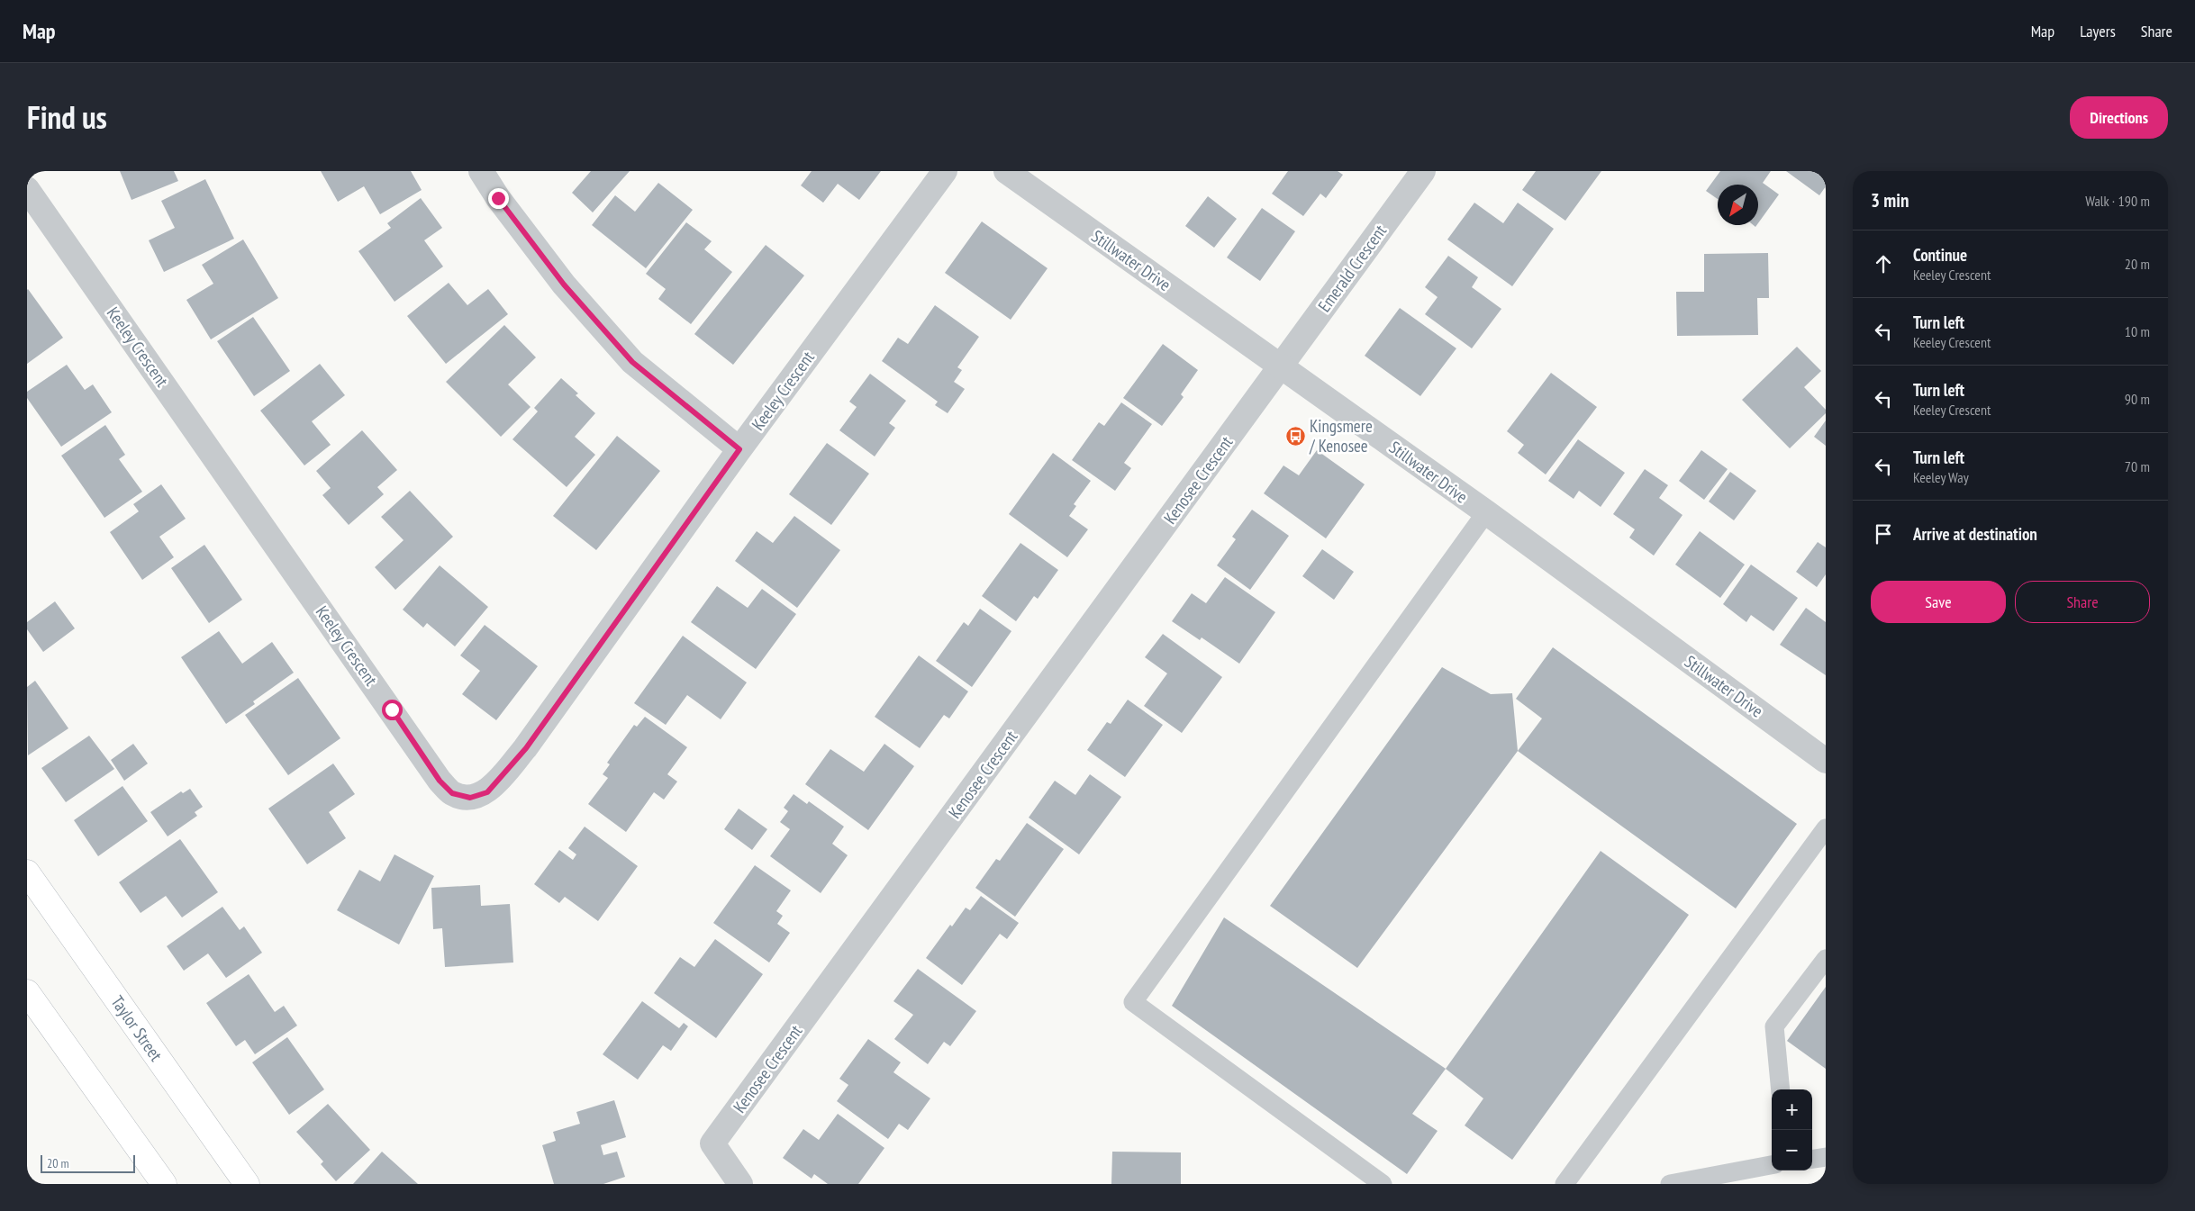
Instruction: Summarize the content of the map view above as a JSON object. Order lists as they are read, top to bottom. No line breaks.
{"streets":{"main road":["Taylor Street"],"street":["Stillwater Drive","Emerald Crescent","Keeley Crescent","Kenosee Crescent"]},"crossings":[["Stillwater Drive","Emerald Crescent"],["Stillwater Drive","Kenosee Crescent"],["Emerald Crescent","Kenosee Crescent"]],"places":{"bus stop":["Kingsmere / Kenosee"]},"scale_bar":"20 m","north":"bottom left","page":{"header":"Map","nav":["Map","Layers","Share"],"title":"Find us","buttons":["Directions",["Save","Share"]],"heading":["3 min","Walk · 190 m"],"list":[["Continue","Keeley Crescent","20 m"],["Turn left","Keeley Crescent","10 m"],["Turn left","Keeley Crescent","90 m"],["Turn left","Keeley Way","70 m"],"Arrive at destination"],"map_buttons":["+","−"],"scale":"20 m"}}
